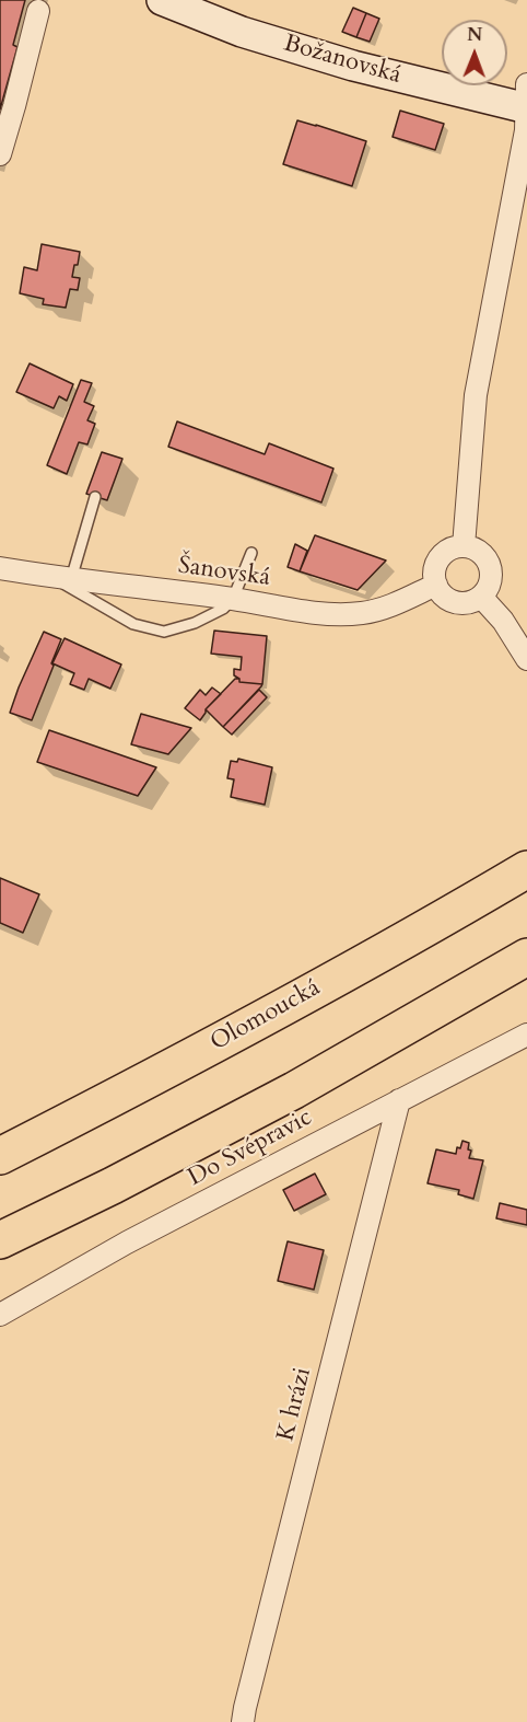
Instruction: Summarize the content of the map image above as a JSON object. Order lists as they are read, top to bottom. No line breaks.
{"streets":{"highway":["Olomoucká"],"street":["Božanovská","Šanovská","Do Svépravic","K hrázi"]},"crossings":[["Do Svépravic","K hrázi"]],"north":"top"}
